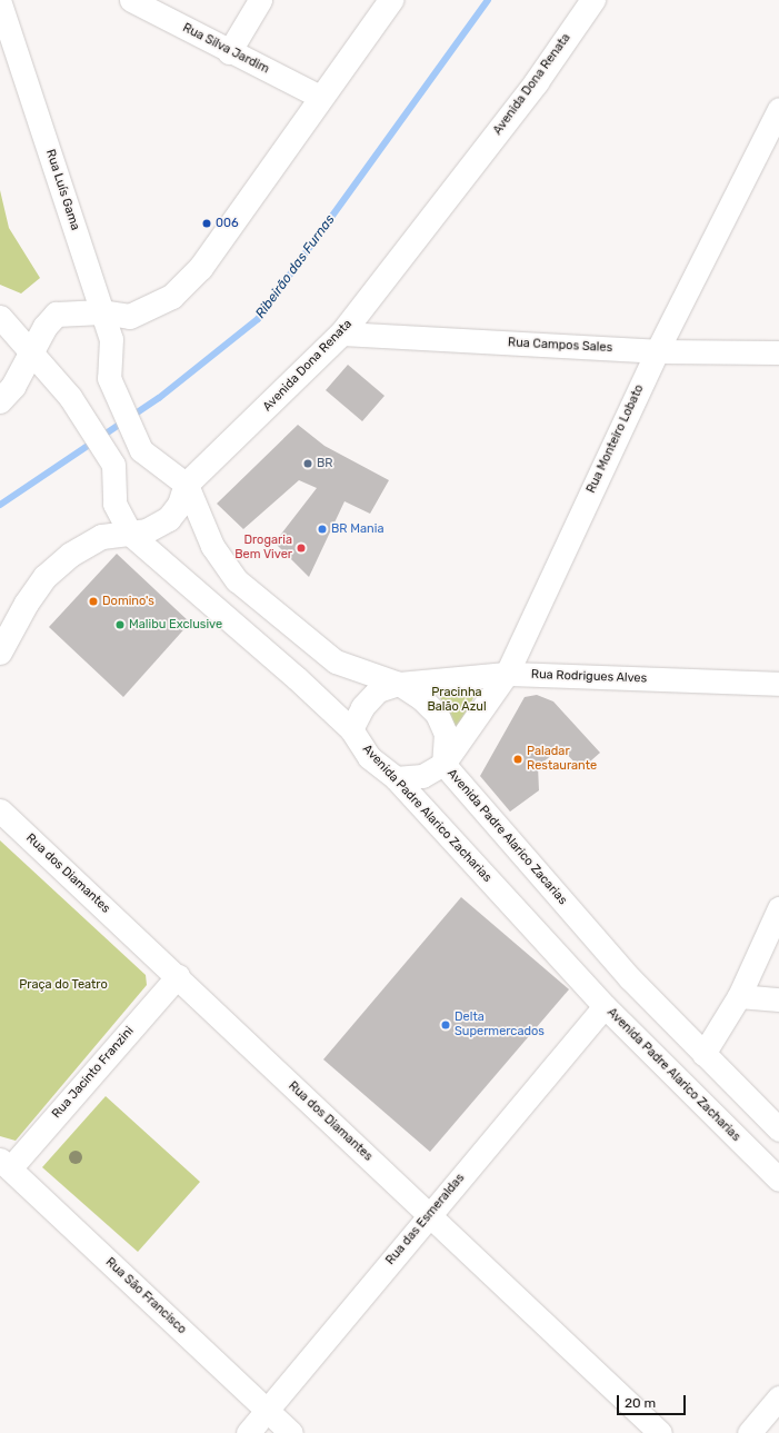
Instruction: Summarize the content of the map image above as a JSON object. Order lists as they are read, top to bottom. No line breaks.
{"streets":{"main road":["Avenida Dona Renata"],"street":["Rua Silva Jardim","Rua Luís Gama","Rua Campos Sales","Rua Monteiro Lobato","Rua Rodrigues Alves","Avenida Padre Alarico Zacharias","Avenida Padre Alarico Zacarias","Rua dos Diamantes","Rua Jacinto Franzini","Rua das Esmeraldas","Rua São Francisco"]},"crossings":[["Avenida Dona Renata","Rua Luís Gama"],["Avenida Dona Renata","Rua Campos Sales"],["Avenida Dona Renata","Avenida Padre Alarico Zacharias"],["Avenida Dona Renata","Avenida Padre Alarico Zacarias"],["Rua Luís Gama","Avenida Padre Alarico Zacarias"],["Rua Campos Sales","Rua Monteiro Lobato"],["Rua Monteiro Lobato","Rua Rodrigues Alves"],["Rua Monteiro Lobato","Avenida Padre Alarico Zacharias"],["Rua Monteiro Lobato","Avenida Padre Alarico Zacarias"],["Rua Rodrigues Alves","Avenida Padre Alarico Zacharias"],["Rua Rodrigues Alves","Avenida Padre Alarico Zacarias"],["Avenida Padre Alarico Zacharias","Avenida Padre Alarico Zacarias"],["Avenida Padre Alarico Zacharias","Rua das Esmeraldas"],["Rua dos Diamantes","Rua Jacinto Franzini"],["Rua dos Diamantes","Rua das Esmeraldas"],["Rua Jacinto Franzini","Rua São Francisco"],["Rua das Esmeraldas","Rua São Francisco"]],"water":["Ribeirão das Furnas"],"parks":["Pracinha Balão Azul","Praça do Teatro"],"places":["006","BR","BR Mania","Drogaria Bem Viver","Domino's","Malibu Exclusive","Paladar Restaurante","Delta Supermercados"],"scale_bar":"20 m"}
